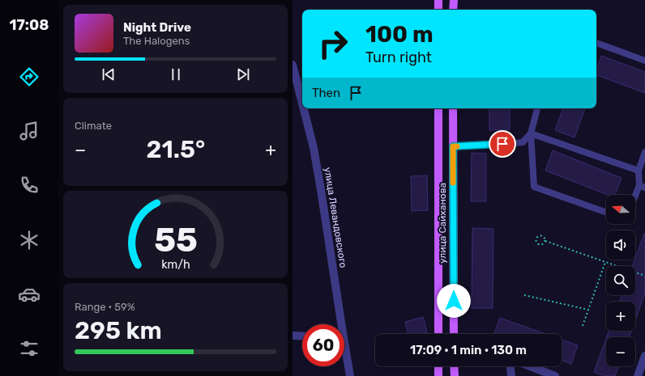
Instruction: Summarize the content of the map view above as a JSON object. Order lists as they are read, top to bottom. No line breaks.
{"streets":{"main road":["улица Сайханова"],"street":["улица Левандовского"]},"north":"left","page":{"tabs":"17:08","turn":["100 m","Turn right"],"song":["Night Drive","The Halogens"],"then":"Then","tile":["Climate",["Range · 59%","295 km"]],"heat":["−","21.5°","+"],"map_buttons":["+","−"],"limit":"60","trip":"17:09 · 1 min · 130 m","gauge":["55","km/h"]}}
